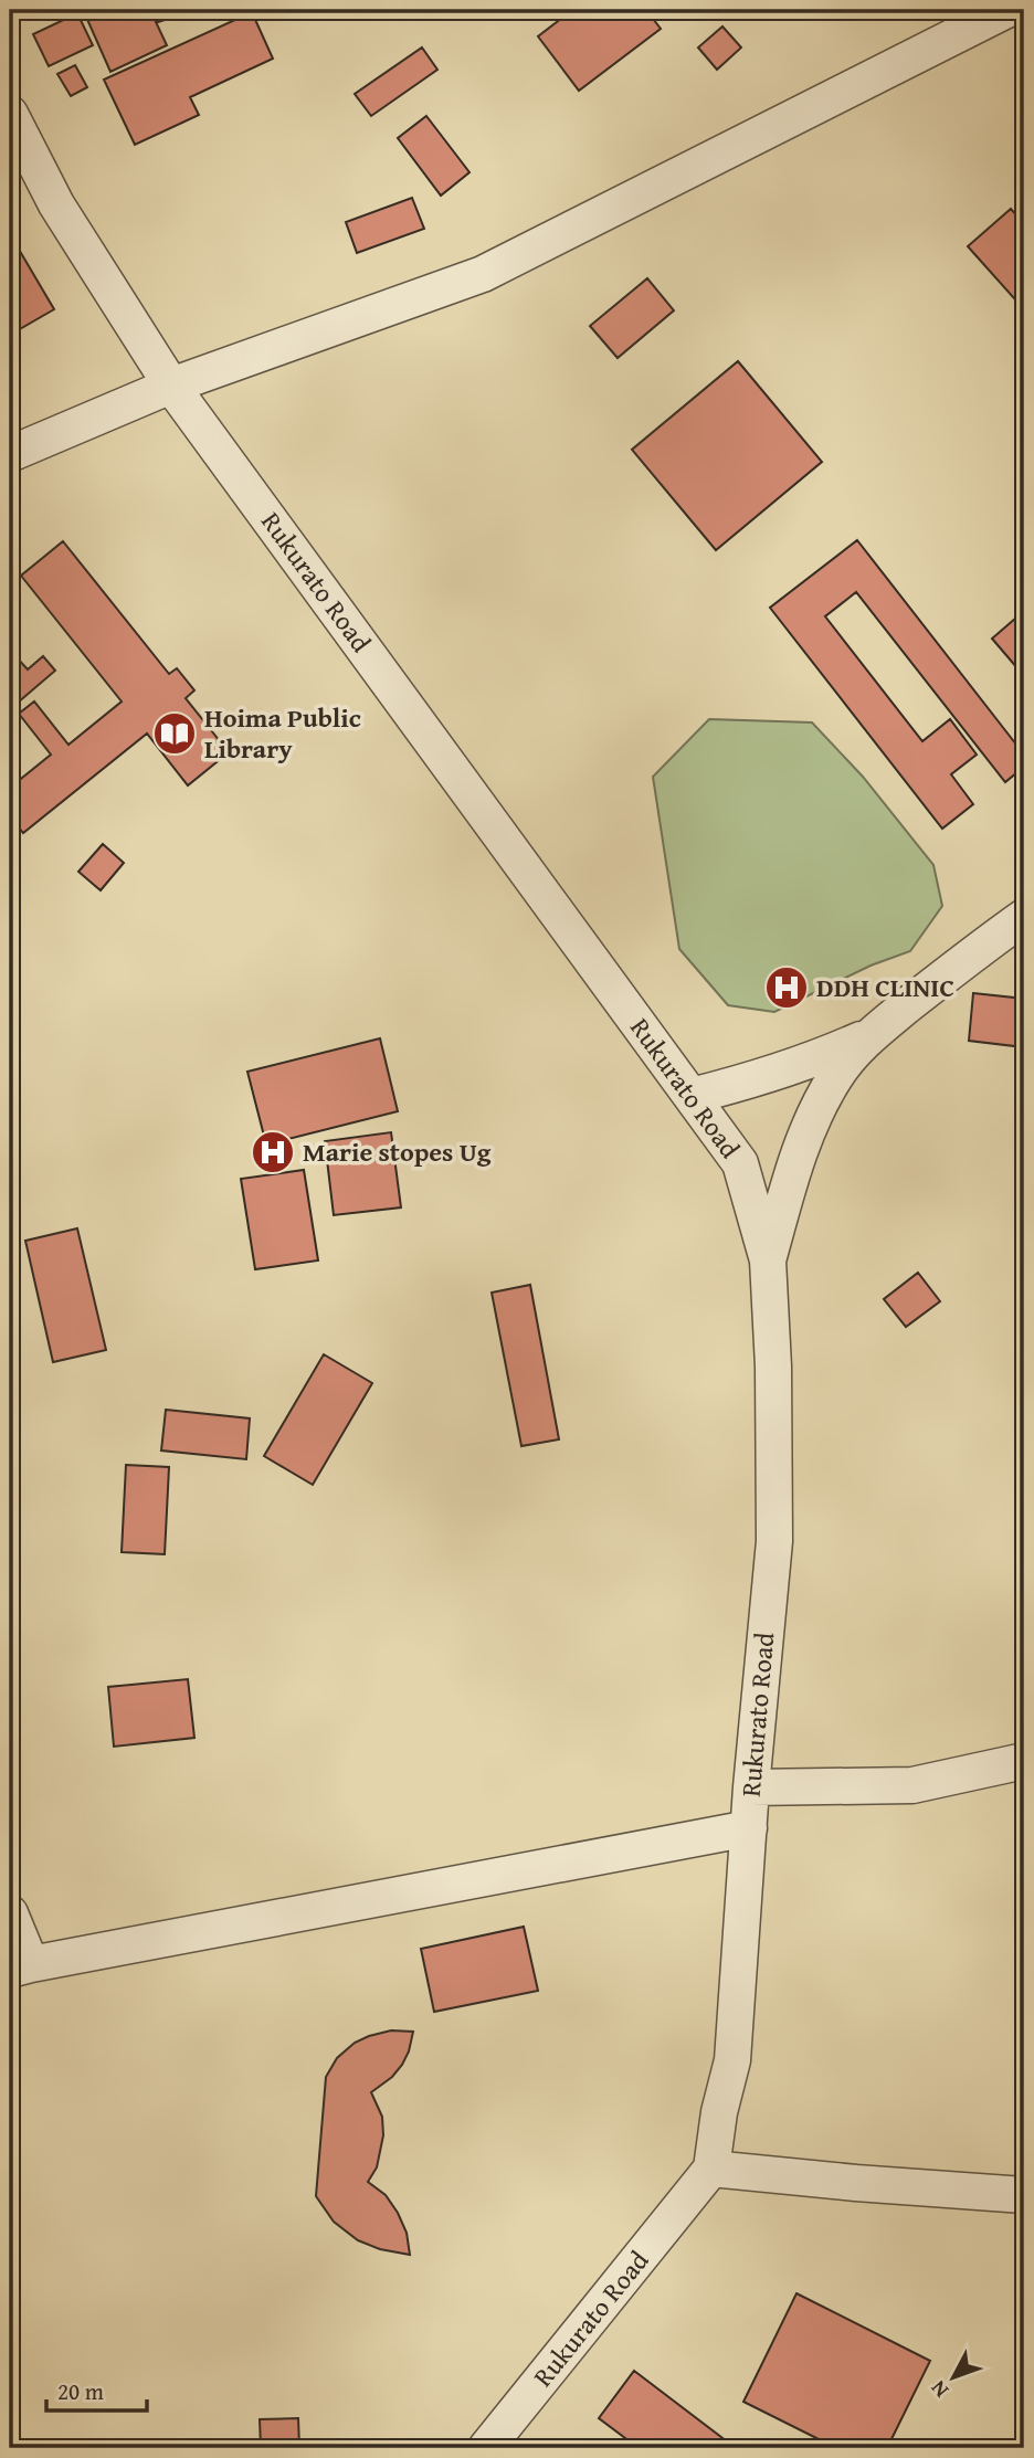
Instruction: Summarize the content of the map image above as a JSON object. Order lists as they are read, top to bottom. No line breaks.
{"streets":{"street":["Rukurato Road"]},"places":{"library":["Hoima Public Library"],"hospital":["DDH CLINIC","Marie stopes Ug"]},"scale_bar":"20 m","north":"bottom left"}
